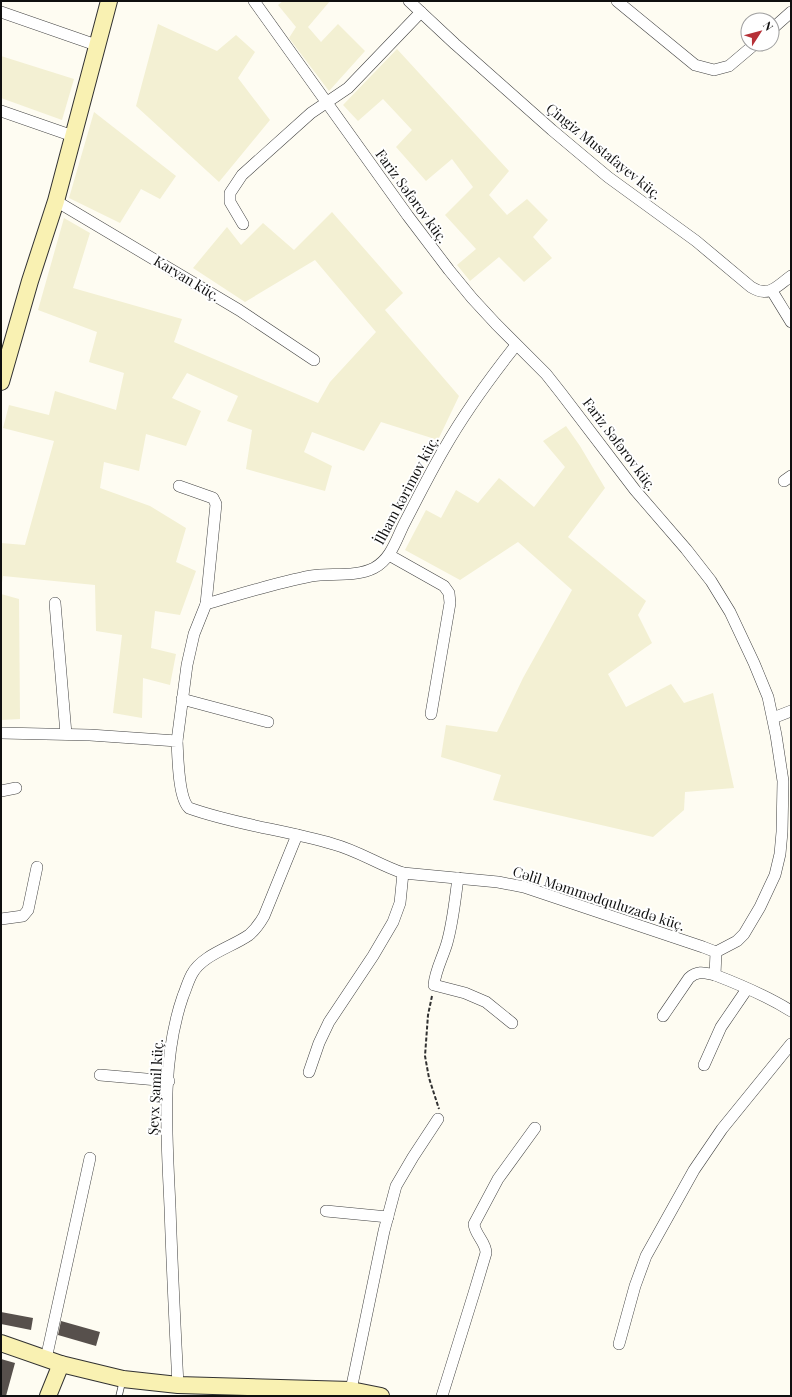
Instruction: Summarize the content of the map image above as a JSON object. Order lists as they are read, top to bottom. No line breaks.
{"streets":{"street":["Çingiz Mustafayev küç.","Fariz Səfərov küç.","Karvan küç.","İlham kərimov küç.","Cəlil Məmmədquluzadə küç.","Şeyx Şamil küç."]},"crossings":[["Fariz Səfərov küç.","İlham kərimov küç."],["Fariz Səfərov küç.","Cəlil Məmmədquluzadə küç."],["Cəlil Məmmədquluzadə küç.","Şeyx Şamil küç."]],"north":"top right"}
